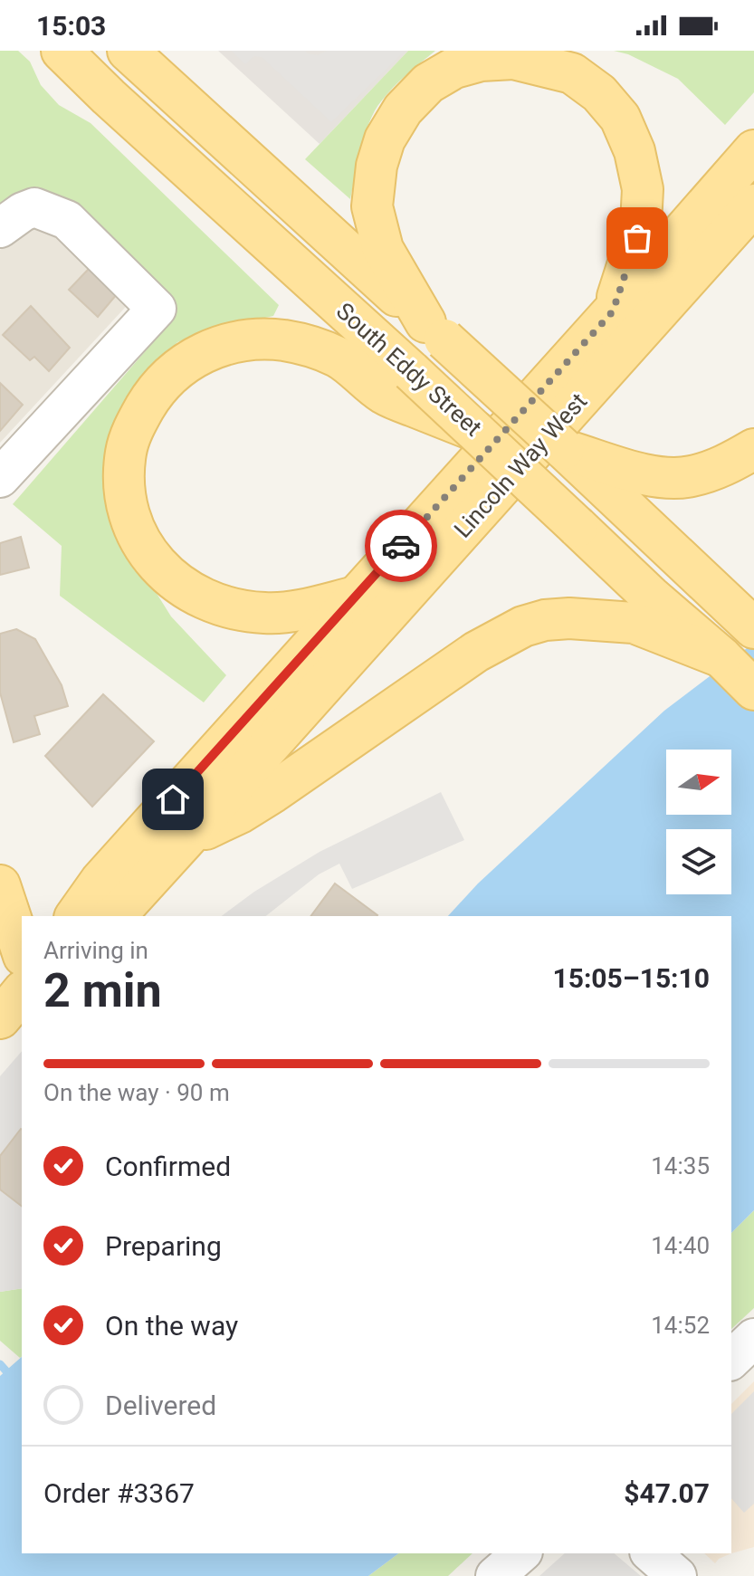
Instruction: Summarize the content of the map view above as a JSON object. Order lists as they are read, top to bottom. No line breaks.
{"streets":{"main road":["South Eddy Street","Lincoln Way West"]},"north":"right","page":{"status":"15:03","heading":["2 min","Arriving in","15:05–15:10"],"panel":["Order #3367","$47.07"],"bar":"On the way · 90 m","list":[["Confirmed","14:35"],["Preparing","14:40"],["On the way","14:52"],"Delivered"]}}
